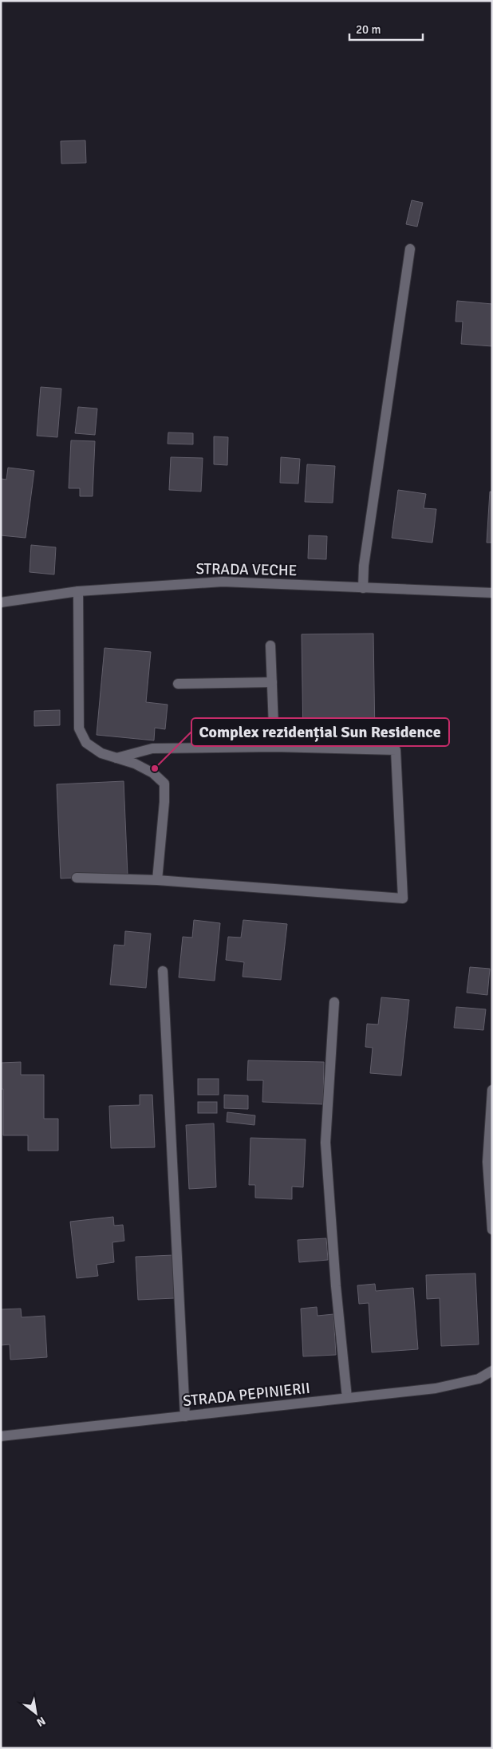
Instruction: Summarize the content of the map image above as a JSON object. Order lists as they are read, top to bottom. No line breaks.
{"streets":{"street":["STRADA VECHE","STRADA PEPINIERII"]},"places":["Complex rezidențial Sun Residence"],"scale_bar":"20 m","north":"bottom right"}
